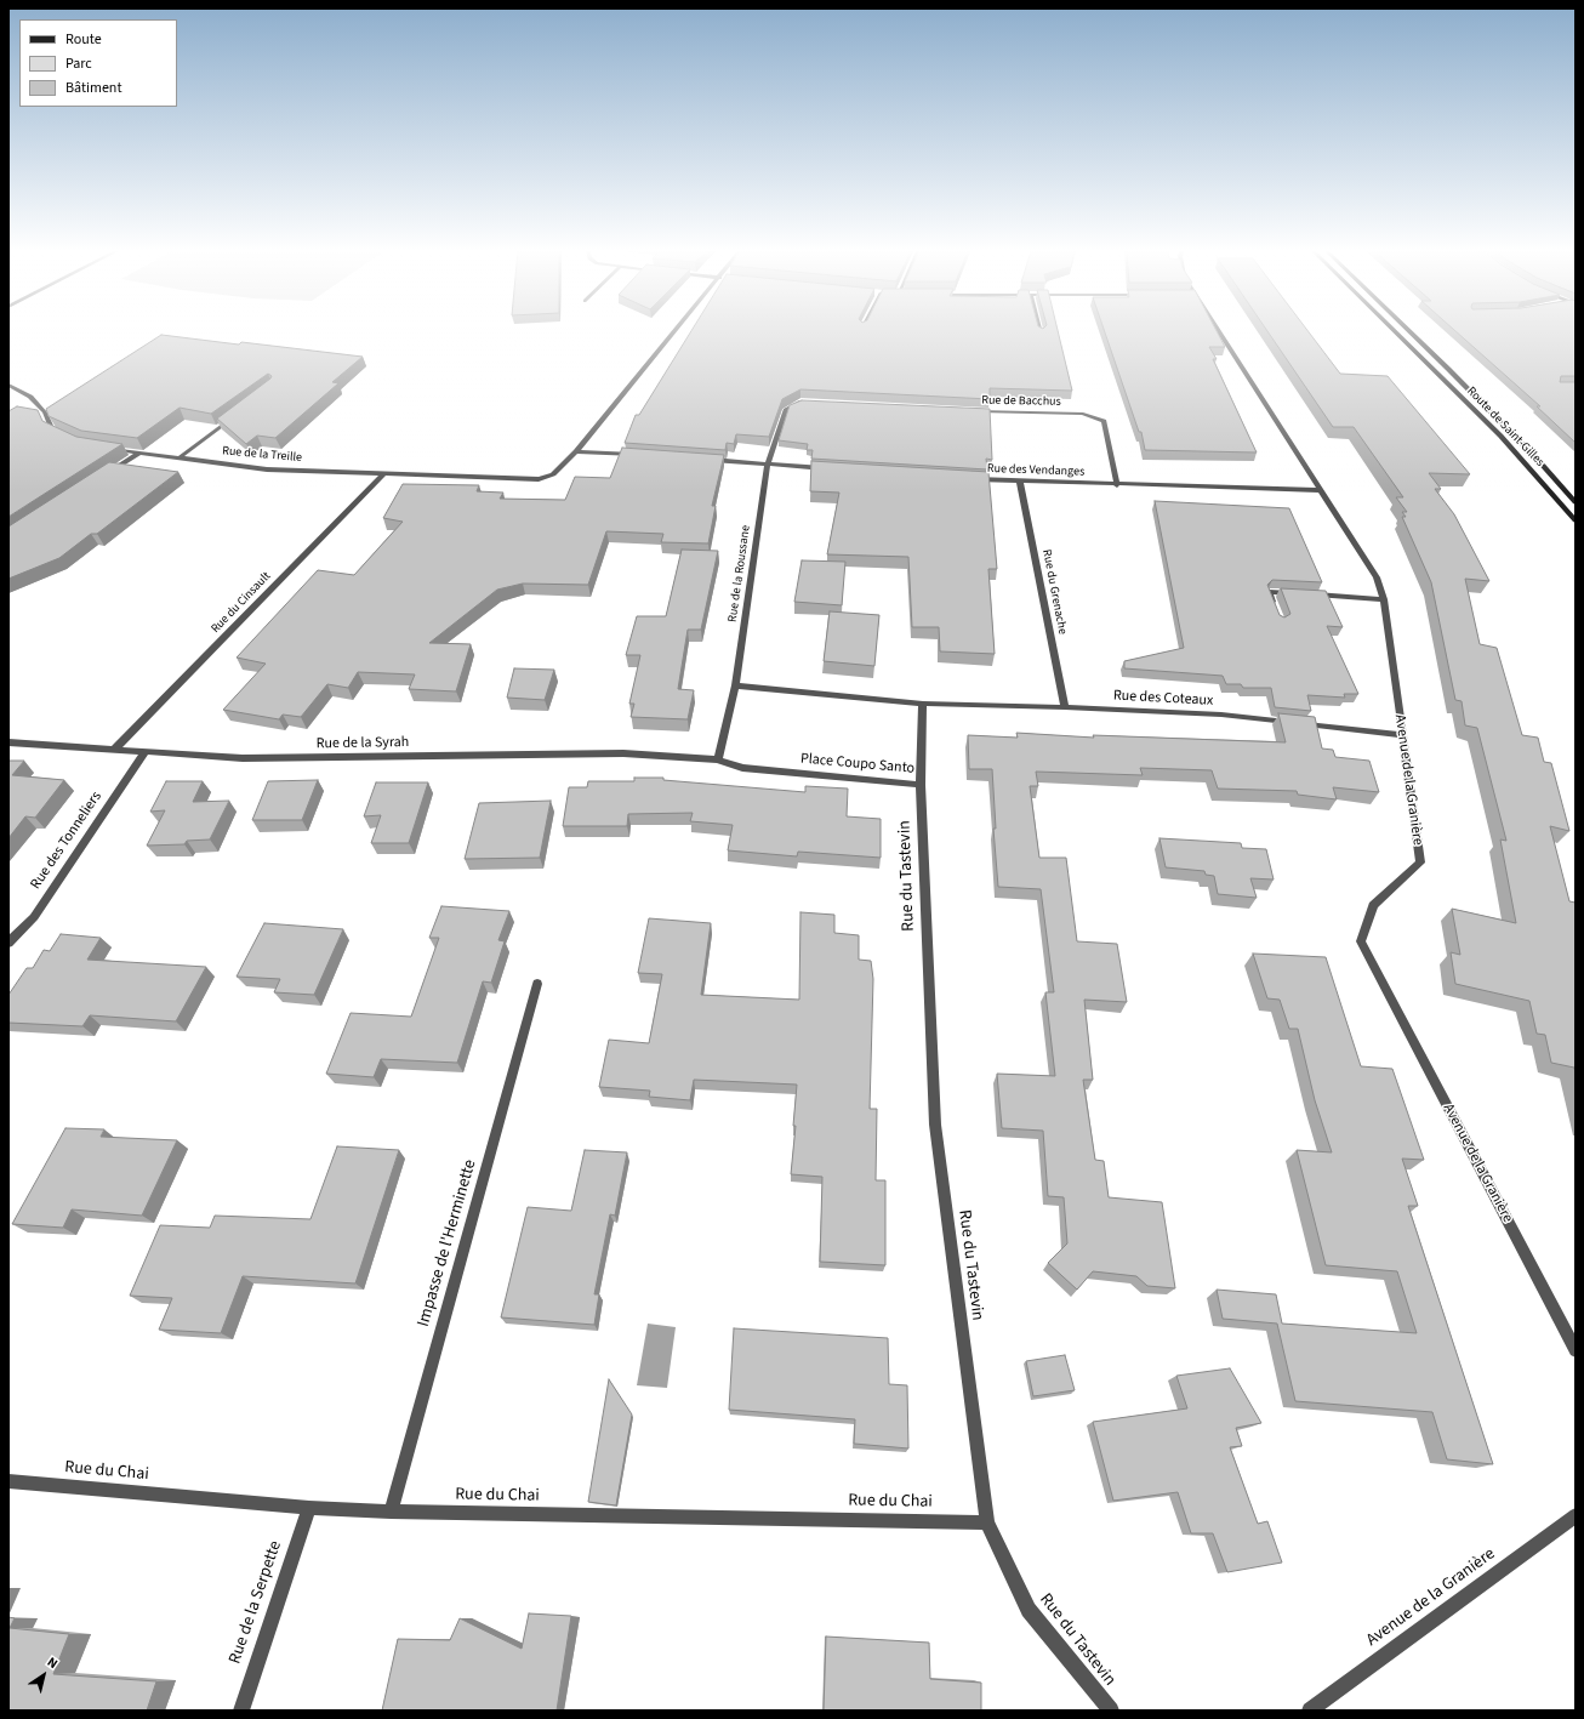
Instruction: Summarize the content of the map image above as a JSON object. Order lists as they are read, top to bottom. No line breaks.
{"streets":{"main road":["Route de Saint-Gilles"],"street":["Rue de Bacchus","Rue de la Treille","Rue des Vendanges","Rue de la Roussane","Rue du Grenache","Rue du Cinsault","Rue des Coteaux","Rue de la Syrah","Place Coupo Santo","Avenue de la Granière","Rue des Tonneliers","Rue du Tastevin","Impasse de l'Herminette","Rue du Chai","Rue de la Serpette"]},"crossings":[["Rue de Bacchus","Rue des Vendanges"],["Rue de la Treille","Rue du Cinsault"],["Rue des Vendanges","Rue du Grenache"],["Rue des Vendanges","Avenue de la Granière"],["Rue du Grenache","Rue des Coteaux"],["Rue du Cinsault","Rue de la Syrah"],["Rue des Coteaux","Place Coupo Santo"],["Rue des Coteaux","Avenue de la Granière"],["Rue de la Syrah","Place Coupo Santo"],["Rue de la Syrah","Rue des Tonneliers"],["Place Coupo Santo","Rue du Tastevin"],["Rue du Tastevin","Rue du Chai"],["Impasse de l'Herminette","Rue du Chai"],["Rue du Chai","Rue de la Serpette"]],"legend":["Route","Parc","Bâtiment"],"north":"top right"}
